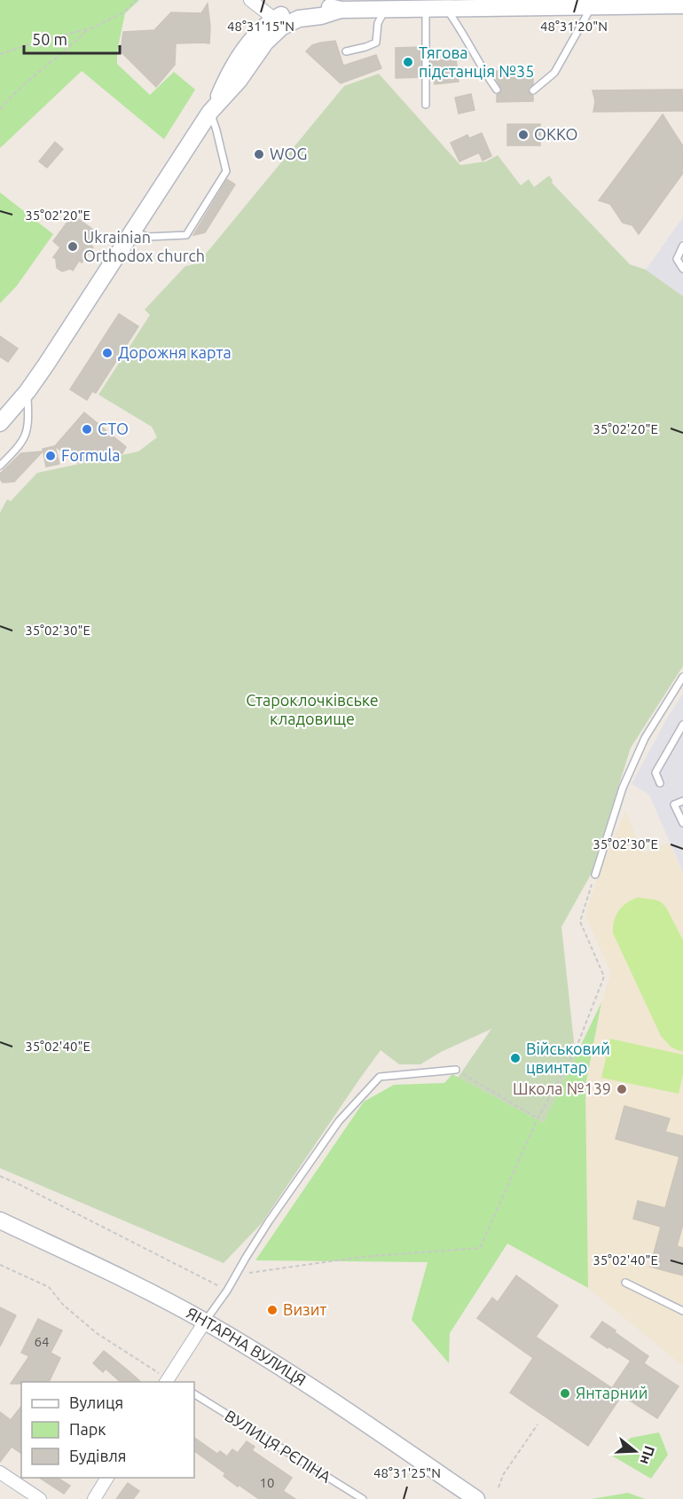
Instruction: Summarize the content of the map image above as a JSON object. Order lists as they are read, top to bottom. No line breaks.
{"streets":{"main road":["ЯНТАРНА ВУЛИЦЯ"],"lane":["ВУЛИЦЯ РЄПІНА"]},"parks":["Староклочківське кладовище"],"places":["Тягова пiдстанцiя №35","ОККО","WOG","Ukrainian Orthodox church","Дорожня карта","СТО","Formula","Військовий цвинтар","Школа №139","Визит","Янтарний"],"house_numbers":["64","10"],"legend":["Вулиця","Парк","Будівля"],"scale_bar":"50 m","north":"right","coordinates":["48°31'15\"N","48°31'20\"N","35°02'20\"E","35°02'30\"E","35°02'40\"E","48°31'25\"N"]}
